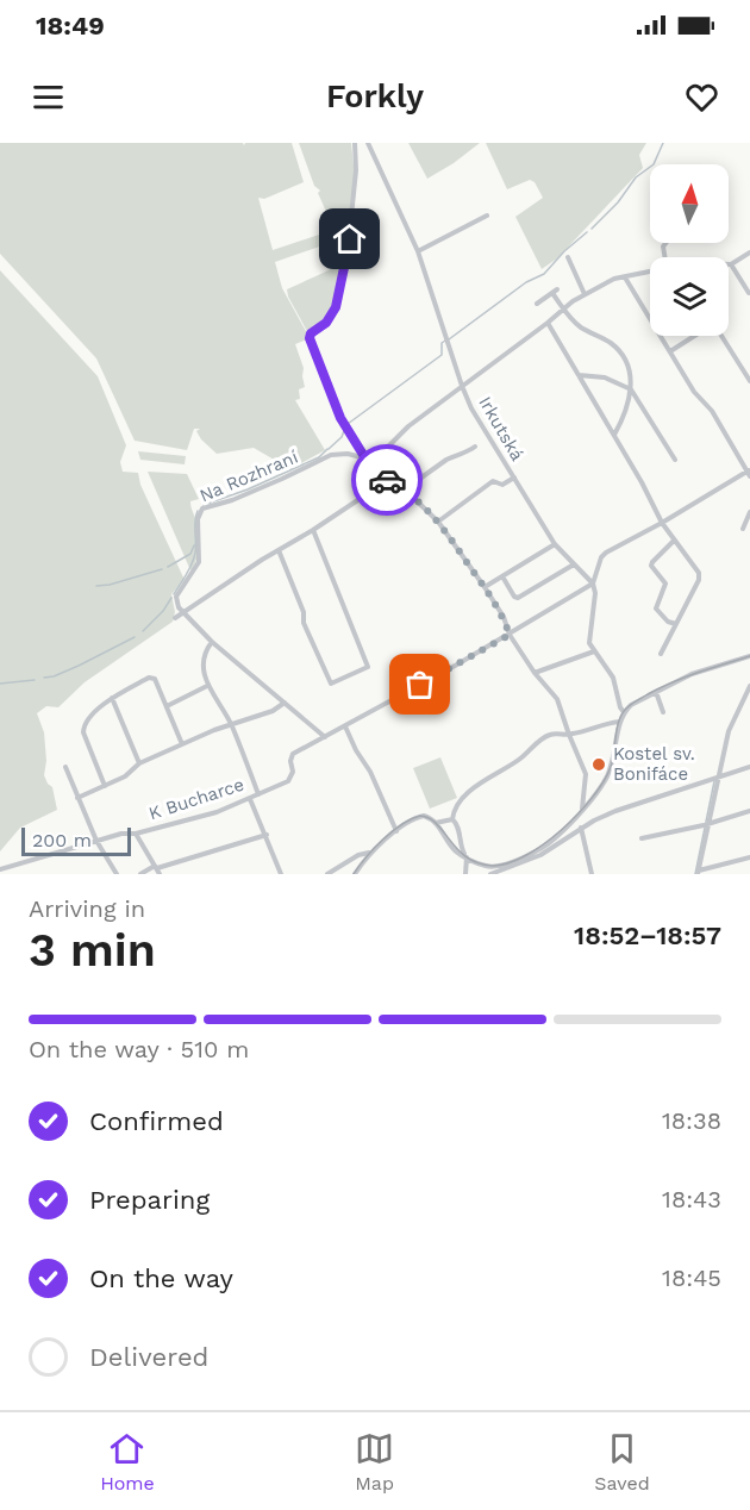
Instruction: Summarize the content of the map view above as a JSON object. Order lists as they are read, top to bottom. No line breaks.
{"streets":{"street":["Irkutská","Na Rozhraní","K Bucharce"]},"crossings":[["Irkutská","K Bucharce"]],"places":["Kostel sv. Bonifáce"],"scale_bar":"200 m","north":"top","page":{"status":"18:49","header":"Forkly","scale":"200 m","heading":["3 min","Arriving in","18:52–18:57"],"bar":"On the way · 510 m","list":[["Confirmed","18:38"],["Preparing","18:43"],["On the way","18:45"],"Delivered"],"tabs":["Home","Map","Saved"]}}
